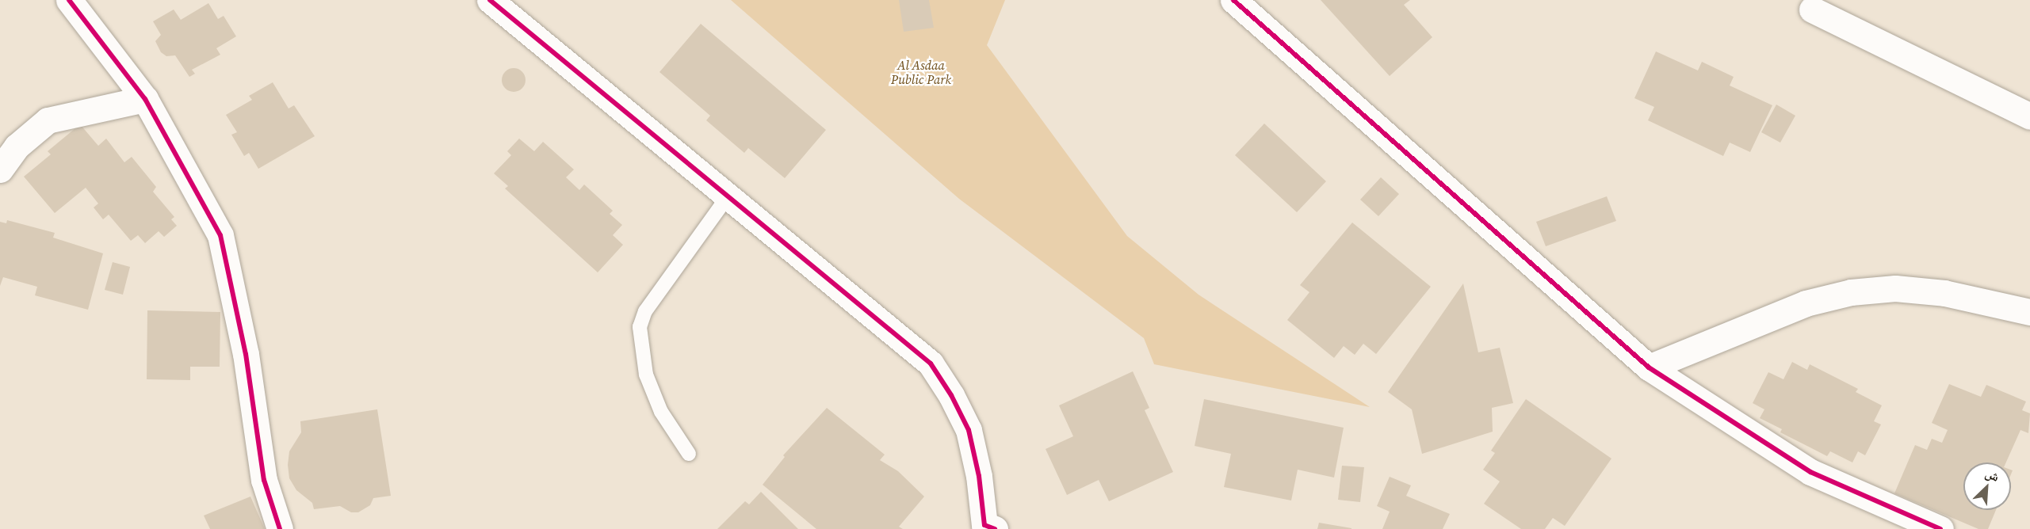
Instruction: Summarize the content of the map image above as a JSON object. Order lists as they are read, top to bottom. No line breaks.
{"parks":["Al Asdaa Public Park"],"north":"top right"}
